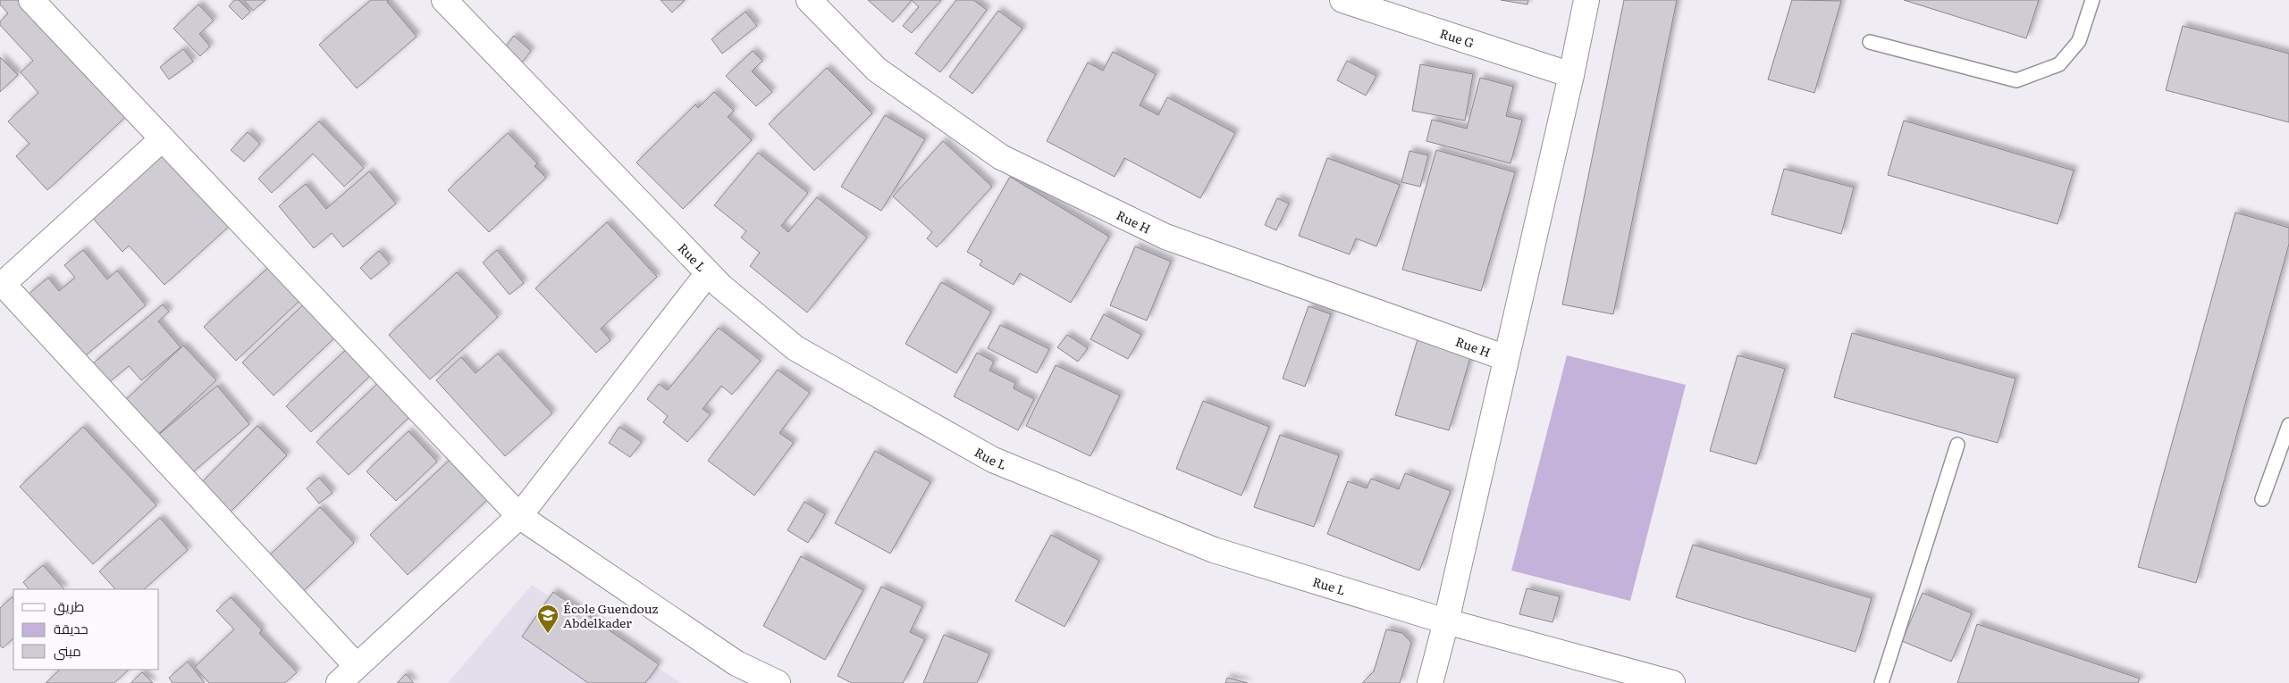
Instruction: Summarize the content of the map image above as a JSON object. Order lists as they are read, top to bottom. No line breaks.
{"streets":{"street":["Rue G","Rue H","Rue L"]},"places":{"school or university":["École Guendouz Abdelkader"]},"legend":["طريق","حديقة","مبنى"]}
